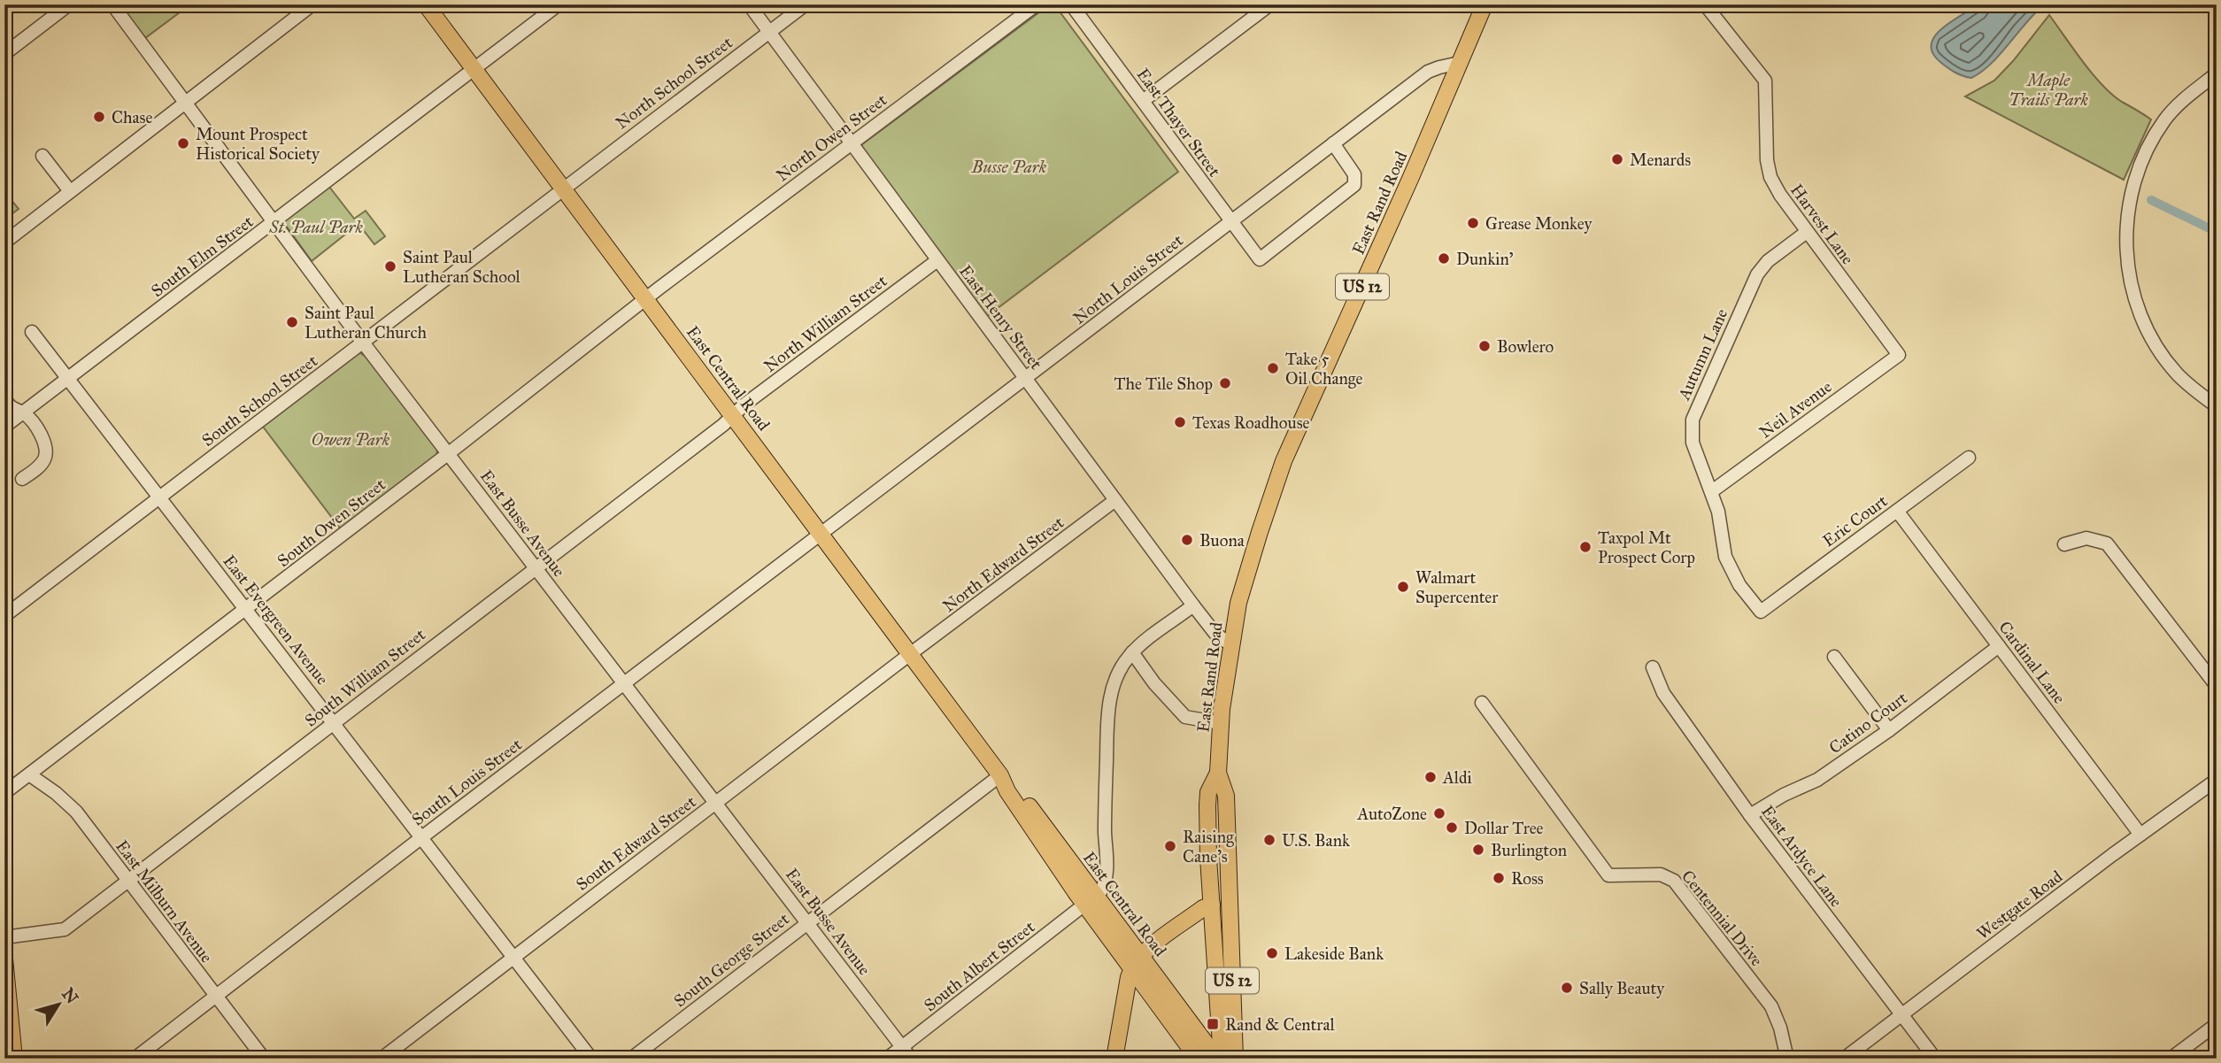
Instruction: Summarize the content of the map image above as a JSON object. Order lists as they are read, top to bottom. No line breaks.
{"streets":{"main road":["East Rand Road","US 12","East Central Road"],"street":["North School Street","East Thayer Street","North Owen Street","Harvest Lane","South Elm Street","North Louis Street","East Henry Street","North William Street","Autumn Lane","South School Street","Neil Avenue","Eric Court","South Owen Street","East Busse Avenue","North Edward Street","East Evergreen Avenue","Cardinal Lane","South William Street","Catino Court","South Louis Street","South Edward Street","East Ardyce Lane","East Milburn Avenue","Westgate Road","Centennial Drive","South George Street","South Albert Street"]},"crossings":[["North School Street","East Henry Street"],["North School Street","East Central Road"],["North School Street","South School Street"],["East Thayer Street","North Louis Street"],["North Owen Street","East Henry Street"],["North Owen Street","East Central Road"],["North Owen Street","South Owen Street"],["East Rand Road","North Louis Street"],["East Rand Road","East Henry Street"],["Harvest Lane","Autumn Lane"],["Harvest Lane","Neil Avenue"],["South Elm Street","East Central Road"],["South Elm Street","East Busse Avenue"],["South Elm Street","East Evergreen Avenue"],["North Louis Street","East Henry Street"],["North Louis Street","East Central Road"],["North Louis Street","South Louis Street"],["East Henry Street","North William Street"],["East Henry Street","North Edward Street"],["North William Street","East Central Road"],["North William Street","South William Street"],["Autumn Lane","Neil Avenue"],["Autumn Lane","Eric Court"],["East Central Road","South School Street"],["East Central Road","South Owen Street"],["East Central Road","North Edward Street"],["East Central Road","South William Street"],["East Central Road","South Louis Street"],["East Central Road","South Edward Street"],["East Central Road","South George Street"],["East Central Road","South Albert Street"],["South School Street","East Busse Avenue"],["South School Street","East Evergreen Avenue"],["Eric Court","Cardinal Lane"],["South Owen Street","East Busse Avenue"],["South Owen Street","East Evergreen Avenue"],["South Owen Street","East Milburn Avenue"],["East Busse Avenue","South William Street"],["East Busse Avenue","South Louis Street"],["East Busse Avenue","South Edward Street"],["East Busse Avenue","South George Street"],["East Busse Avenue","South Albert Street"],["North Edward Street","South Edward Street"],["East Evergreen Avenue","South William Street"],["East Evergreen Avenue","South Louis Street"],["East Evergreen Avenue","South Edward Street"],["Cardinal Lane","Catino Court"],["Cardinal Lane","Westgate Road"],["South William Street","East Milburn Avenue"],["Catino Court","East Ardyce Lane"],["South Louis Street","East Milburn Avenue"],["East Ardyce Lane","Westgate Road"]],"parks":["Maple Trails Park","Busse Park","St. Paul Park","Owen Park"],"places":{"other":["Chase","Mount Prospect Historical Society","Menards","Grease Monkey","Dunkin'","Saint Paul Lutheran School","Saint Paul Lutheran Church","Bowlero","Take 5 Oil Change","The Tile Shop","Texas Roadhouse","Buona","Taxpol Mt Prospect Corp","Walmart Supercenter","Aldi","AutoZone","Dollar Tree","U.S. Bank","Raising Cane's","Burlington","Ross","Lakeside Bank","Sally Beauty"],"transit":["Rand & Central"]},"north":"top right"}
